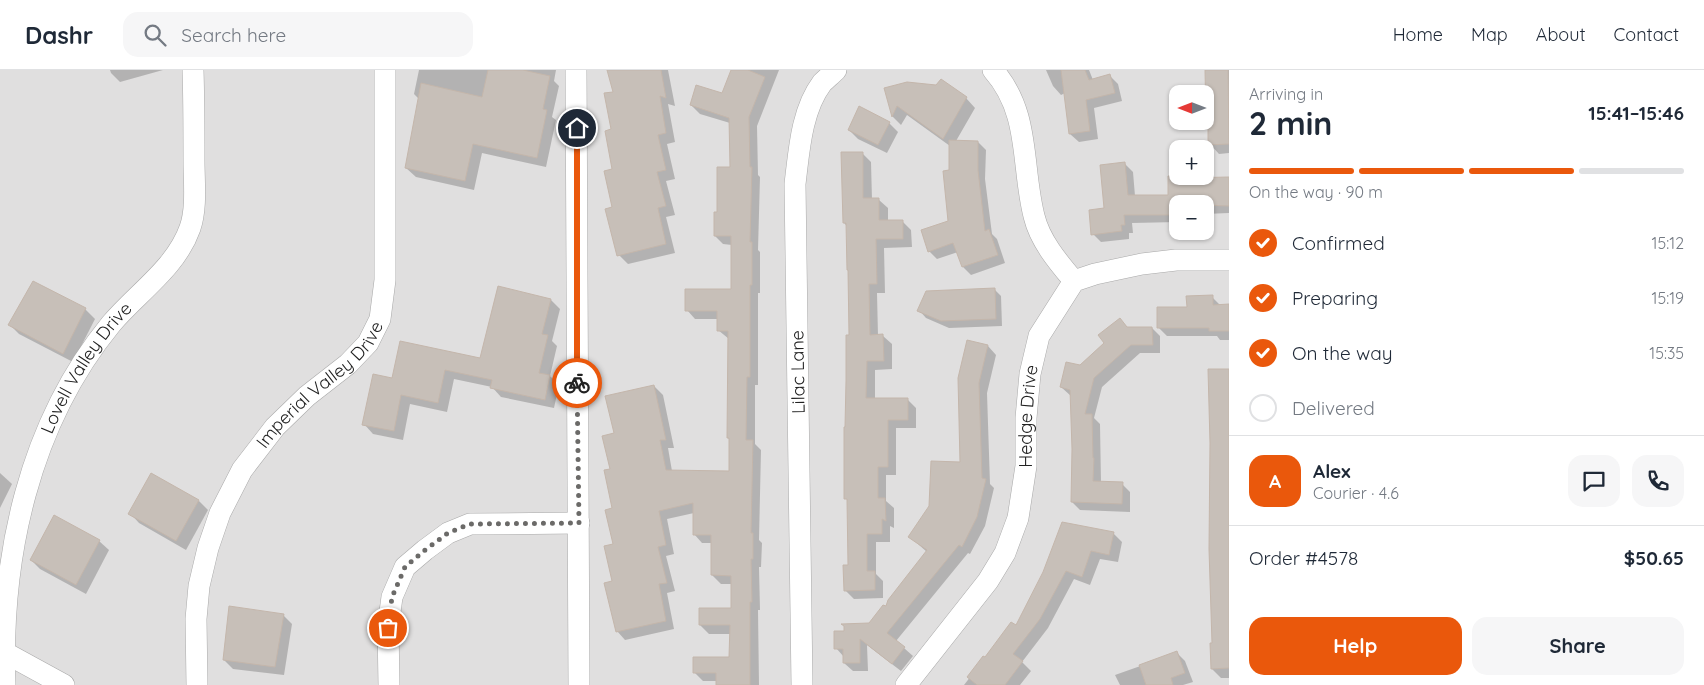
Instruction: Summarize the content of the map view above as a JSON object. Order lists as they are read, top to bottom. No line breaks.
{"streets":{"street":["Lovell Valley Drive","Lilac Lane","Imperial Valley Drive","Hedge Drive"]},"north":"left","page":{"header":"Dashr","search":"Search here","nav":["Home","Map","About","Contact"],"heading":["2 min","Arriving in","15:41–15:46"],"panel":["Alex","Courier · 4.6","Order #4578","$50.65"],"map_buttons":["+","−"],"bar":"On the way · 90 m","list":[["Confirmed","15:12"],["Preparing","15:19"],["On the way","15:35"],"Delivered"],"round":"A","buttons":["Help","Share"]}}
